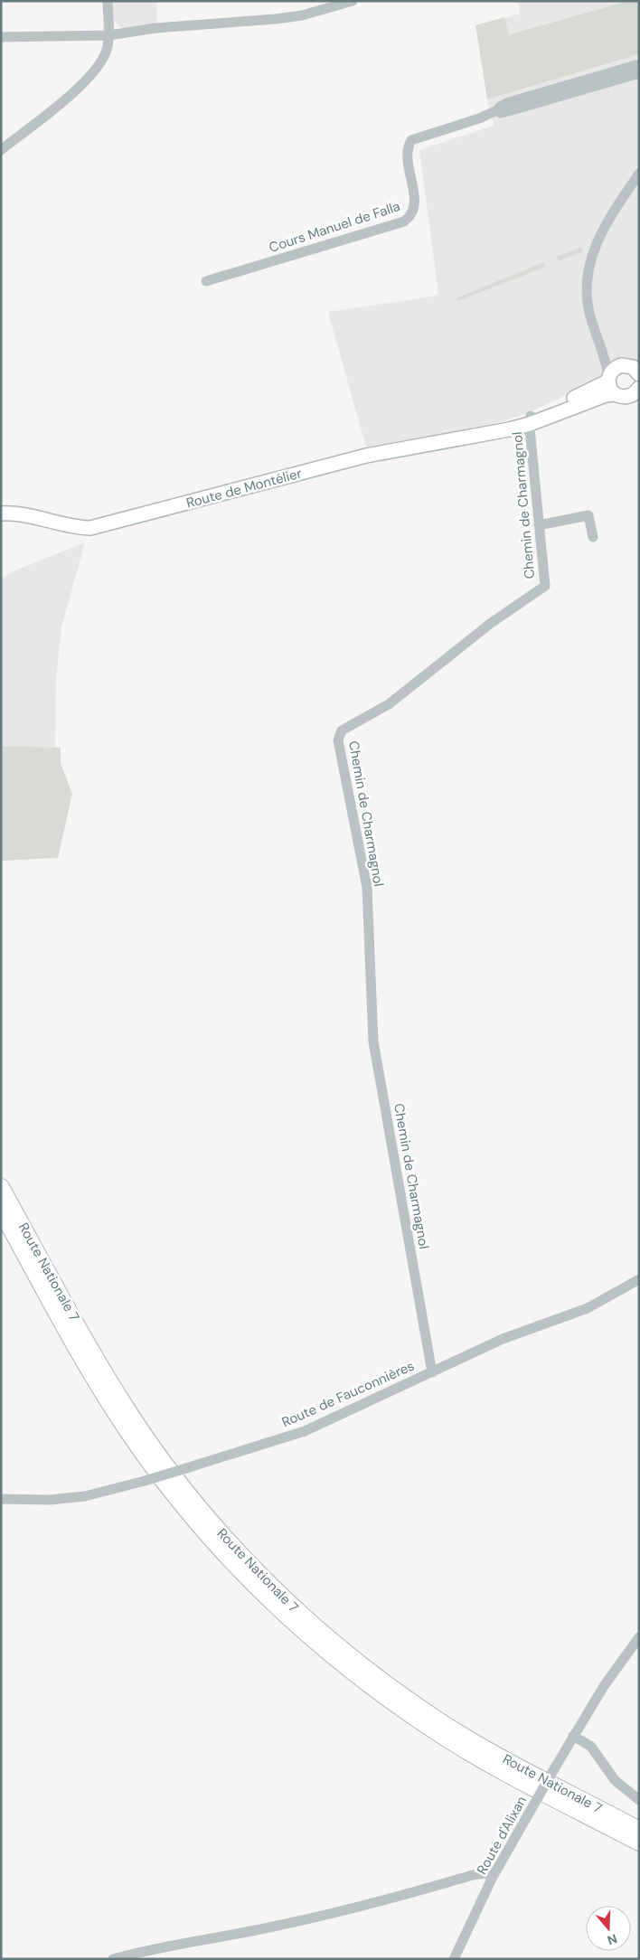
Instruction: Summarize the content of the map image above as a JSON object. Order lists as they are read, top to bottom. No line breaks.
{"streets":{"highway":["Route Nationale 7"],"main road":["Route de Montélier"],"street":["Cours Manuel de Falla","Chemin de Charmagnol","Route de Fauconnières","Route d'Alixan"]},"crossings":[["Route de Montélier","Chemin de Charmagnol"],["Chemin de Charmagnol","Route de Fauconnières"]],"north":"bottom"}
